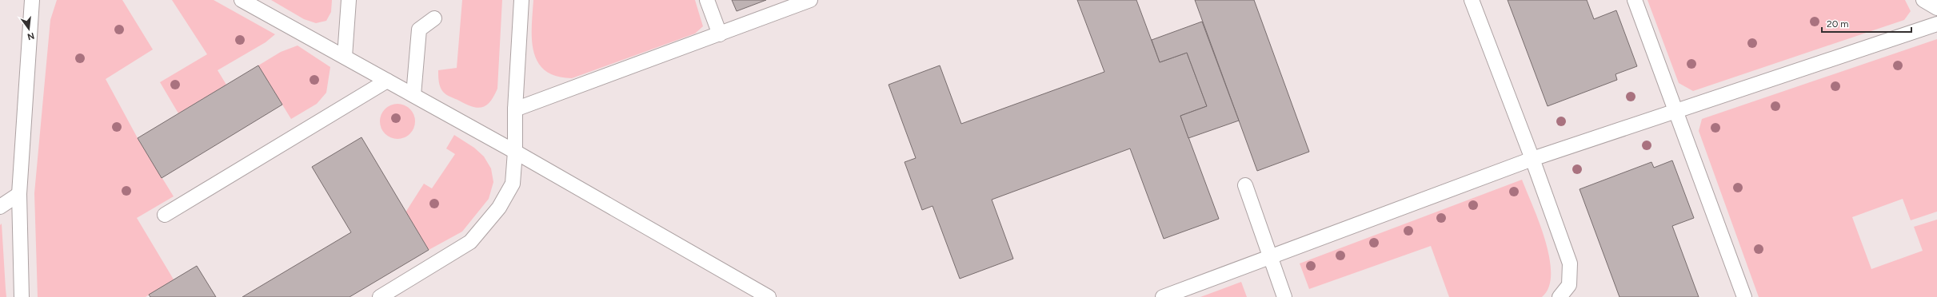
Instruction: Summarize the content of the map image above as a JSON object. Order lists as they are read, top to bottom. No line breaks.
{"scale_bar":"20 m","north":"bottom"}
